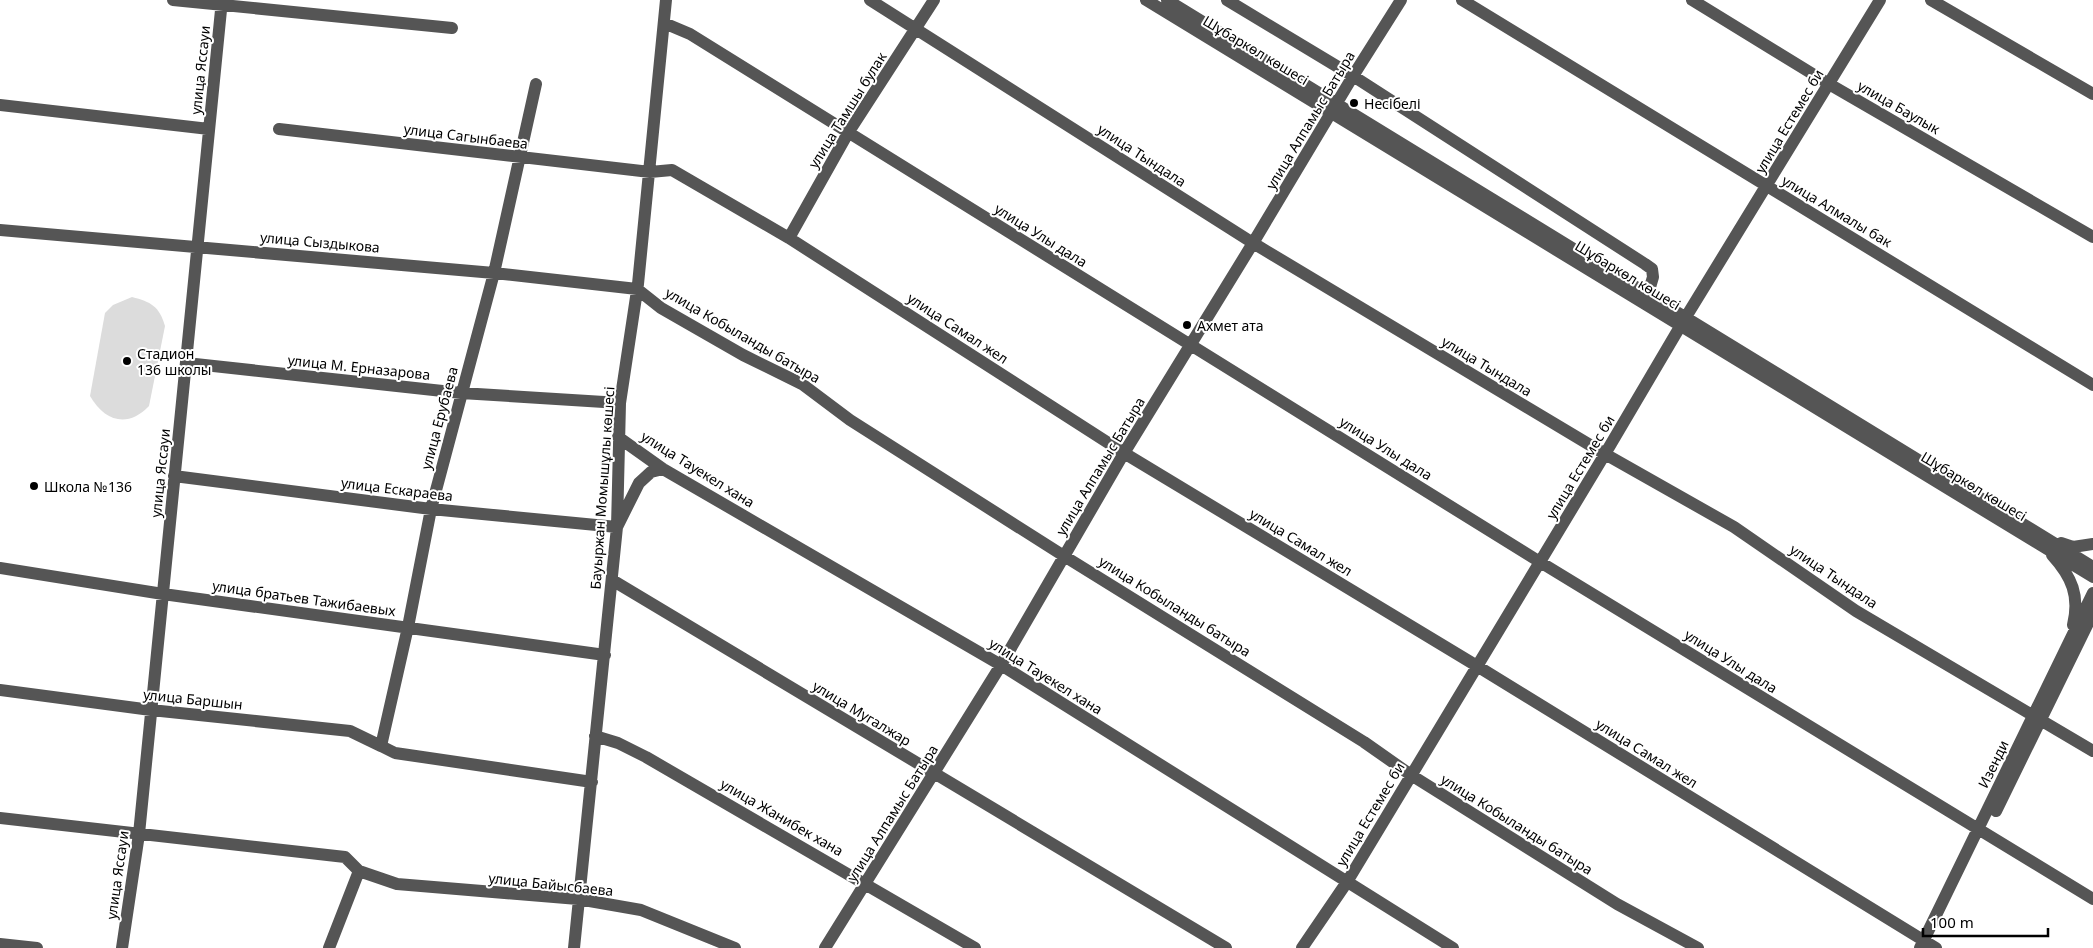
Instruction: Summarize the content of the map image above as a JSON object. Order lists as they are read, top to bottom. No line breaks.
{"streets":{"street":["Шұбаркөл көшесі","улица Яссауи","улица Баулык","улица Тамшы булак","улица Алпамыс Батыра","улица Естемес би","улица Сагынбаева","улица Тындала","улица Алмалы бак","улица Улы дала","улица Сыздыкова","улица Самал жел","улица Кобыланды батыра","улица М. Ерназарова","улица Ерубаева","улица Тауекел хана","Бауыржан Момышұлы көшесі","улица Ескараева","улица братьев Тажибаевых","улица Баршын","улица Мугалжар","Изенди","улица Жанибек хана","улица Байысбаева"]},"crossings":[["Шұбаркөл көшесі","улица Алпамыс Батыра"],["Шұбаркөл көшесі","улица Естемес би"],["улица Яссауи","улица Сыздыкова"],["улица Яссауи","улица М. Ерназарова"],["улица Яссауи","улица Ескараева"],["улица Яссауи","улица братьев Тажибаевых"],["улица Яссауи","улица Баршын"],["улица Баулык","улица Естемес би"],["улица Тамшы булак","улица Тындала"],["улица Тамшы булак","улица Улы дала"],["улица Тамшы булак","улица Самал жел"],["улица Алпамыс Батыра","улица Тындала"],["улица Алпамыс Батыра","улица Улы дала"],["улица Алпамыс Батыра","улица Самал жел"],["улица Алпамыс Батыра","улица Кобыланды батыра"],["улица Алпамыс Батыра","улица Тауекел хана"],["улица Алпамыс Батыра","улица Мугалжар"],["улица Алпамыс Батыра","улица Жанибек хана"],["улица Естемес би","улица Тындала"],["улица Естемес би","улица Алмалы бак"],["улица Естемес би","улица Улы дала"],["улица Естемес би","улица Самал жел"],["улица Естемес би","улица Кобыланды батыра"],["улица Естемес би","улица Тауекел хана"],["улица Сагынбаева","улица Самал жел"],["улица Сагынбаева","улица Ерубаева"],["улица Сагынбаева","Бауыржан Момышұлы көшесі"],["улица Тындала","Изенди"],["улица Улы дала","Бауыржан Момышұлы көшесі"],["улица Улы дала","Изенди"],["улица Сыздыкова","улица Кобыланды батыра"],["улица Сыздыкова","улица Ерубаева"],["улица Сыздыкова","Бауыржан Момышұлы көшесі"],["улица Самал жел","Бауыржан Момышұлы көшесі"],["улица Самал жел","Изенди"],["улица Кобыланды батыра","Бауыржан Момышұлы көшесі"],["улица М. Ерназарова","улица Ерубаева"],["улица М. Ерназарова","Бауыржан Момышұлы көшесі"],["улица Ерубаева","улица Ескараева"],["улица Ерубаева","улица братьев Тажибаевых"],["улица Ерубаева","улица Баршын"],["улица Тауекел хана","Бауыржан Момышұлы көшесі"],["Бауыржан Момышұлы көшесі","улица Ескараева"],["Бауыржан Момышұлы көшесі","улица братьев Тажибаевых"],["Бауыржан Момышұлы көшесі","улица Мугалжар"],["Бауыржан Момышұлы көшесі","улица Жанибек хана"],["Бауыржан Момышұлы көшесі","улица Байысбаева"]],"places":["Несібелі","Ахмет ата","Стадион 136 школы","Школа №136"],"scale_bar":"100 m"}
